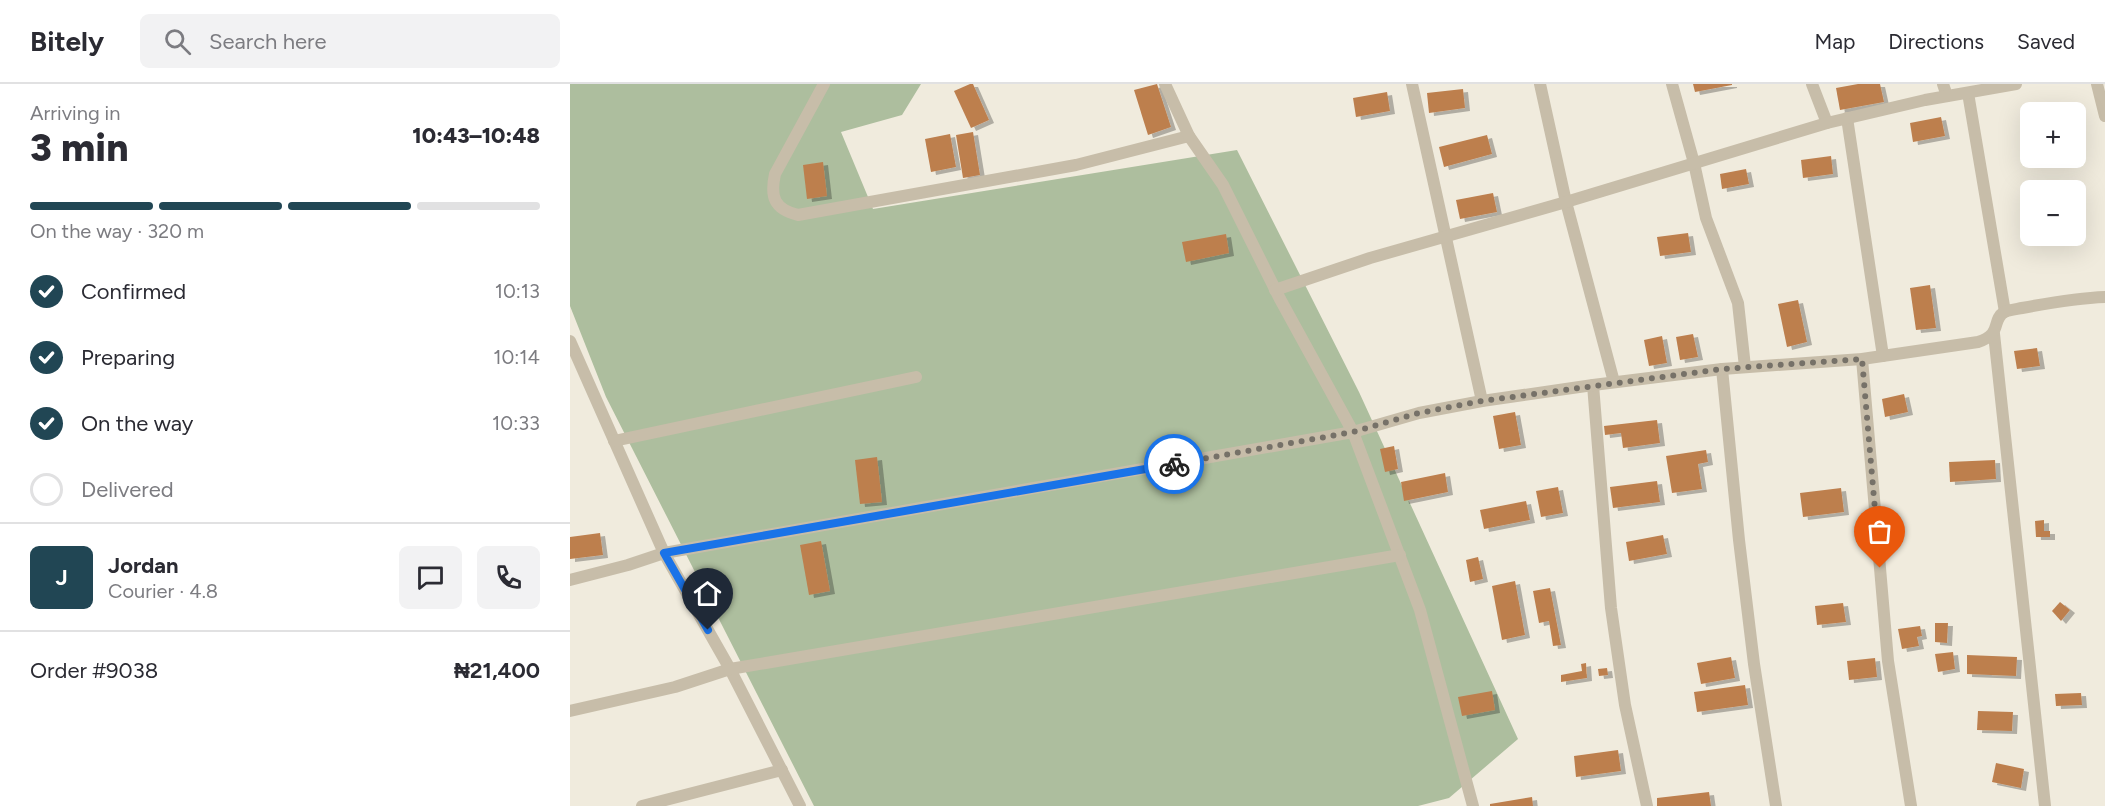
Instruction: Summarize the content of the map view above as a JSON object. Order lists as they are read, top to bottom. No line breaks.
{"page":{"header":"Bitely","search":"Search here","nav":["Map","Directions","Saved"],"heading":["3 min","Arriving in","10:43–10:48"],"panel":["Jordan","Courier · 4.8","Order #9038","₦21,400"],"map_buttons":["+","−"],"bar":"On the way · 320 m","list":[["Confirmed","10:13"],["Preparing","10:14"],["On the way","10:33"],"Delivered"],"round":"J"}}
